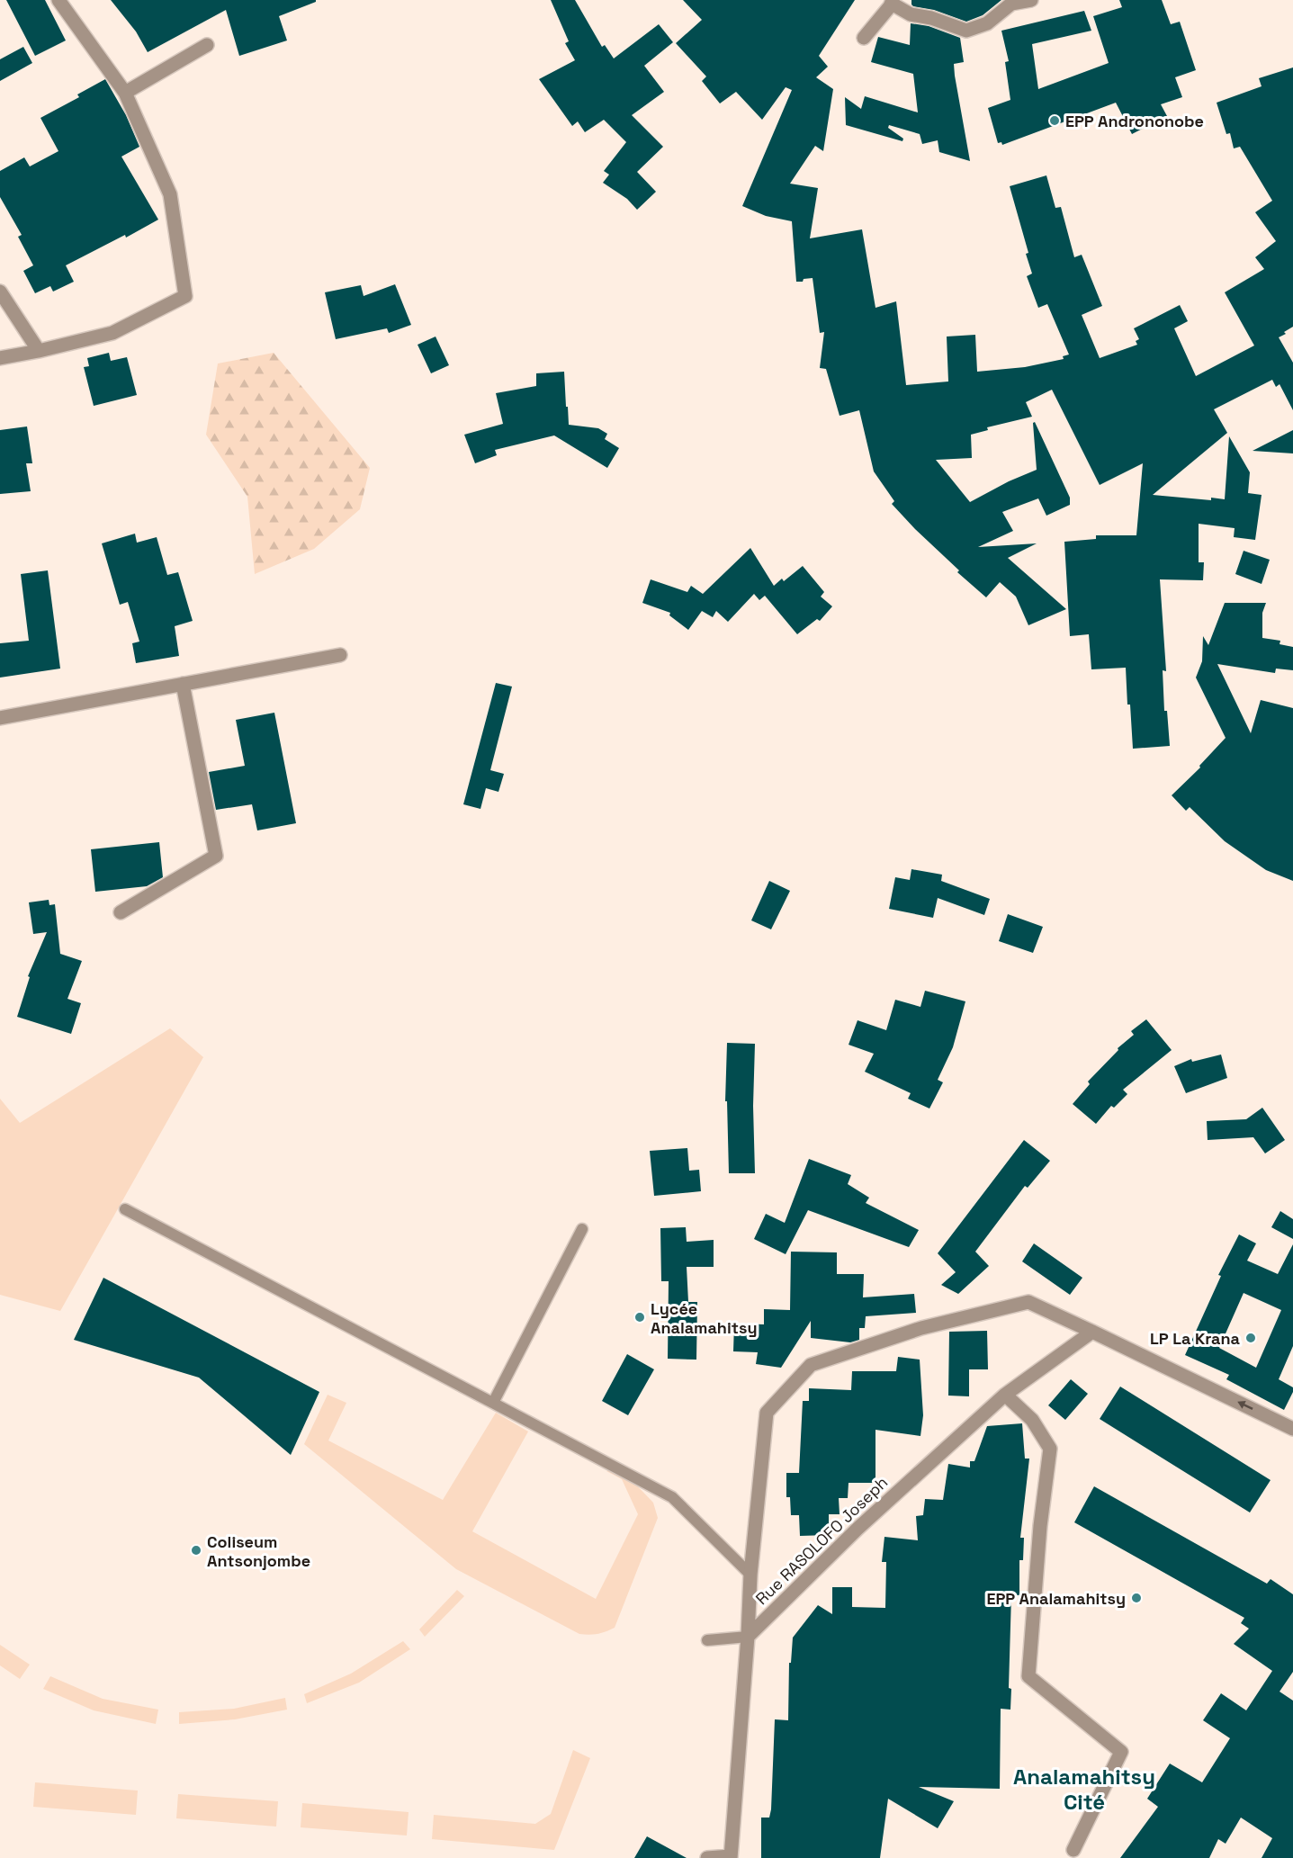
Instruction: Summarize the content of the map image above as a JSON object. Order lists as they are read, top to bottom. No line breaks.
{"streets":{"street":["Rue RASOLOFO Joseph"]},"districts":["Analamahitsy Cité"],"places":["EPP Andrononobe","Lycée Analamahitsy","LP La Krana","Coliseum Antsonjombe","EPP Analamahitsy"]}
